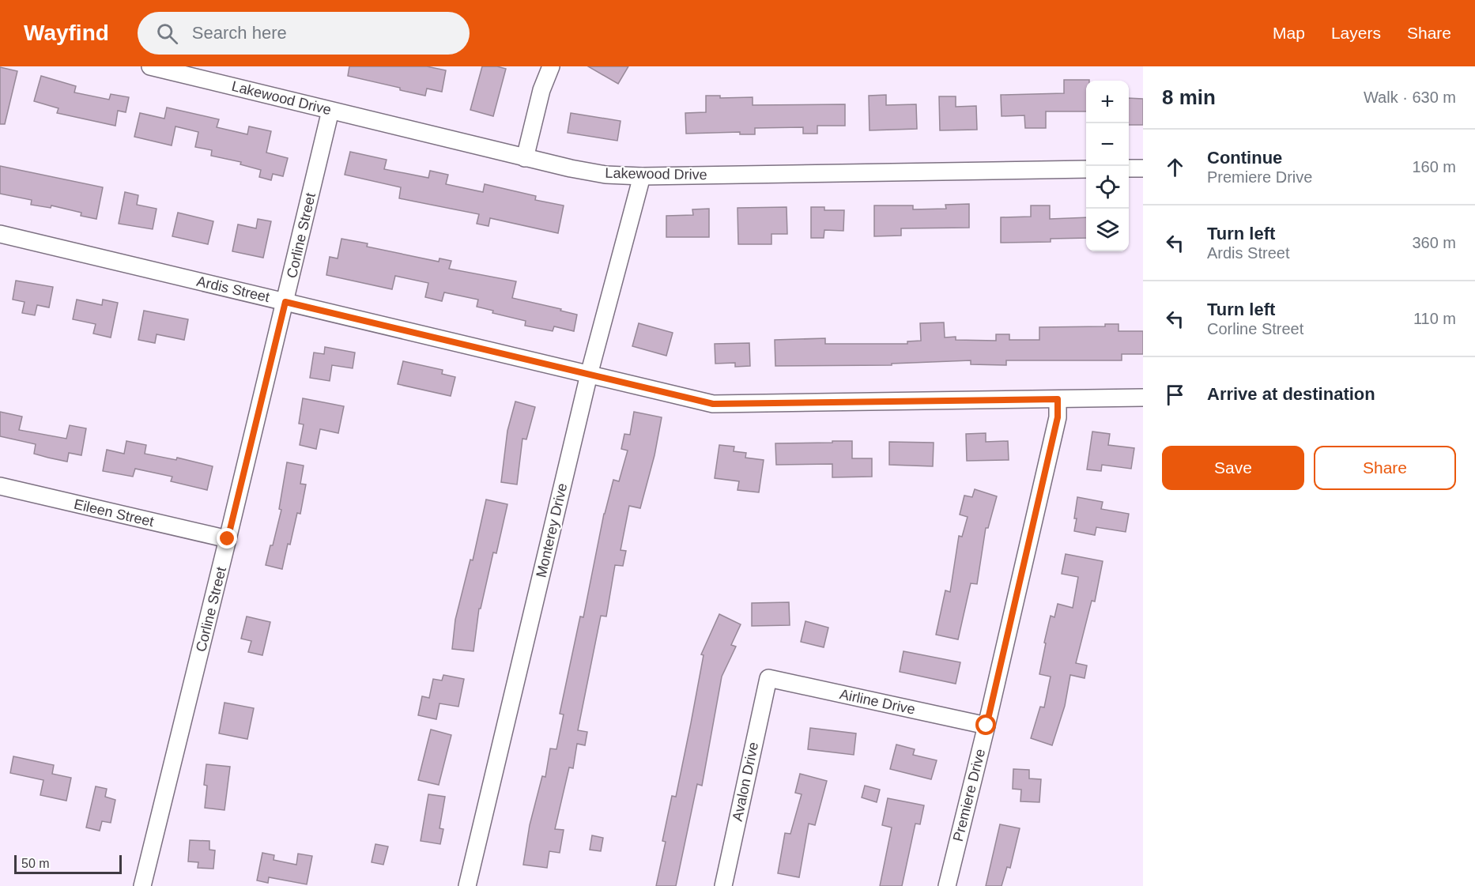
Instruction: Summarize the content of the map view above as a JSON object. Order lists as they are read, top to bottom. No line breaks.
{"streets":{"street":["Lakewood Drive","Corline Street","Ardis Street","Eileen Street","Monterey Drive","Airline Drive","Avalon Drive","Premiere Drive"]},"crossings":[["Lakewood Drive","Corline Street"],["Lakewood Drive","Monterey Drive"],["Corline Street","Ardis Street"],["Corline Street","Eileen Street"],["Ardis Street","Monterey Drive"],["Ardis Street","Premiere Drive"],["Airline Drive","Avalon Drive"],["Airline Drive","Premiere Drive"]],"scale_bar":"50 m","page":{"header":"Wayfind","search":"Search here","nav":["Map","Layers","Share"],"heading":["8 min","Walk · 630 m"],"map_buttons":["+","−"],"list":[["Continue","Premiere Drive","160 m"],["Turn left","Ardis Street","360 m"],["Turn left","Corline Street","110 m"],"Arrive at destination"],"buttons":["Save","Share"],"scale":"50 m"}}
